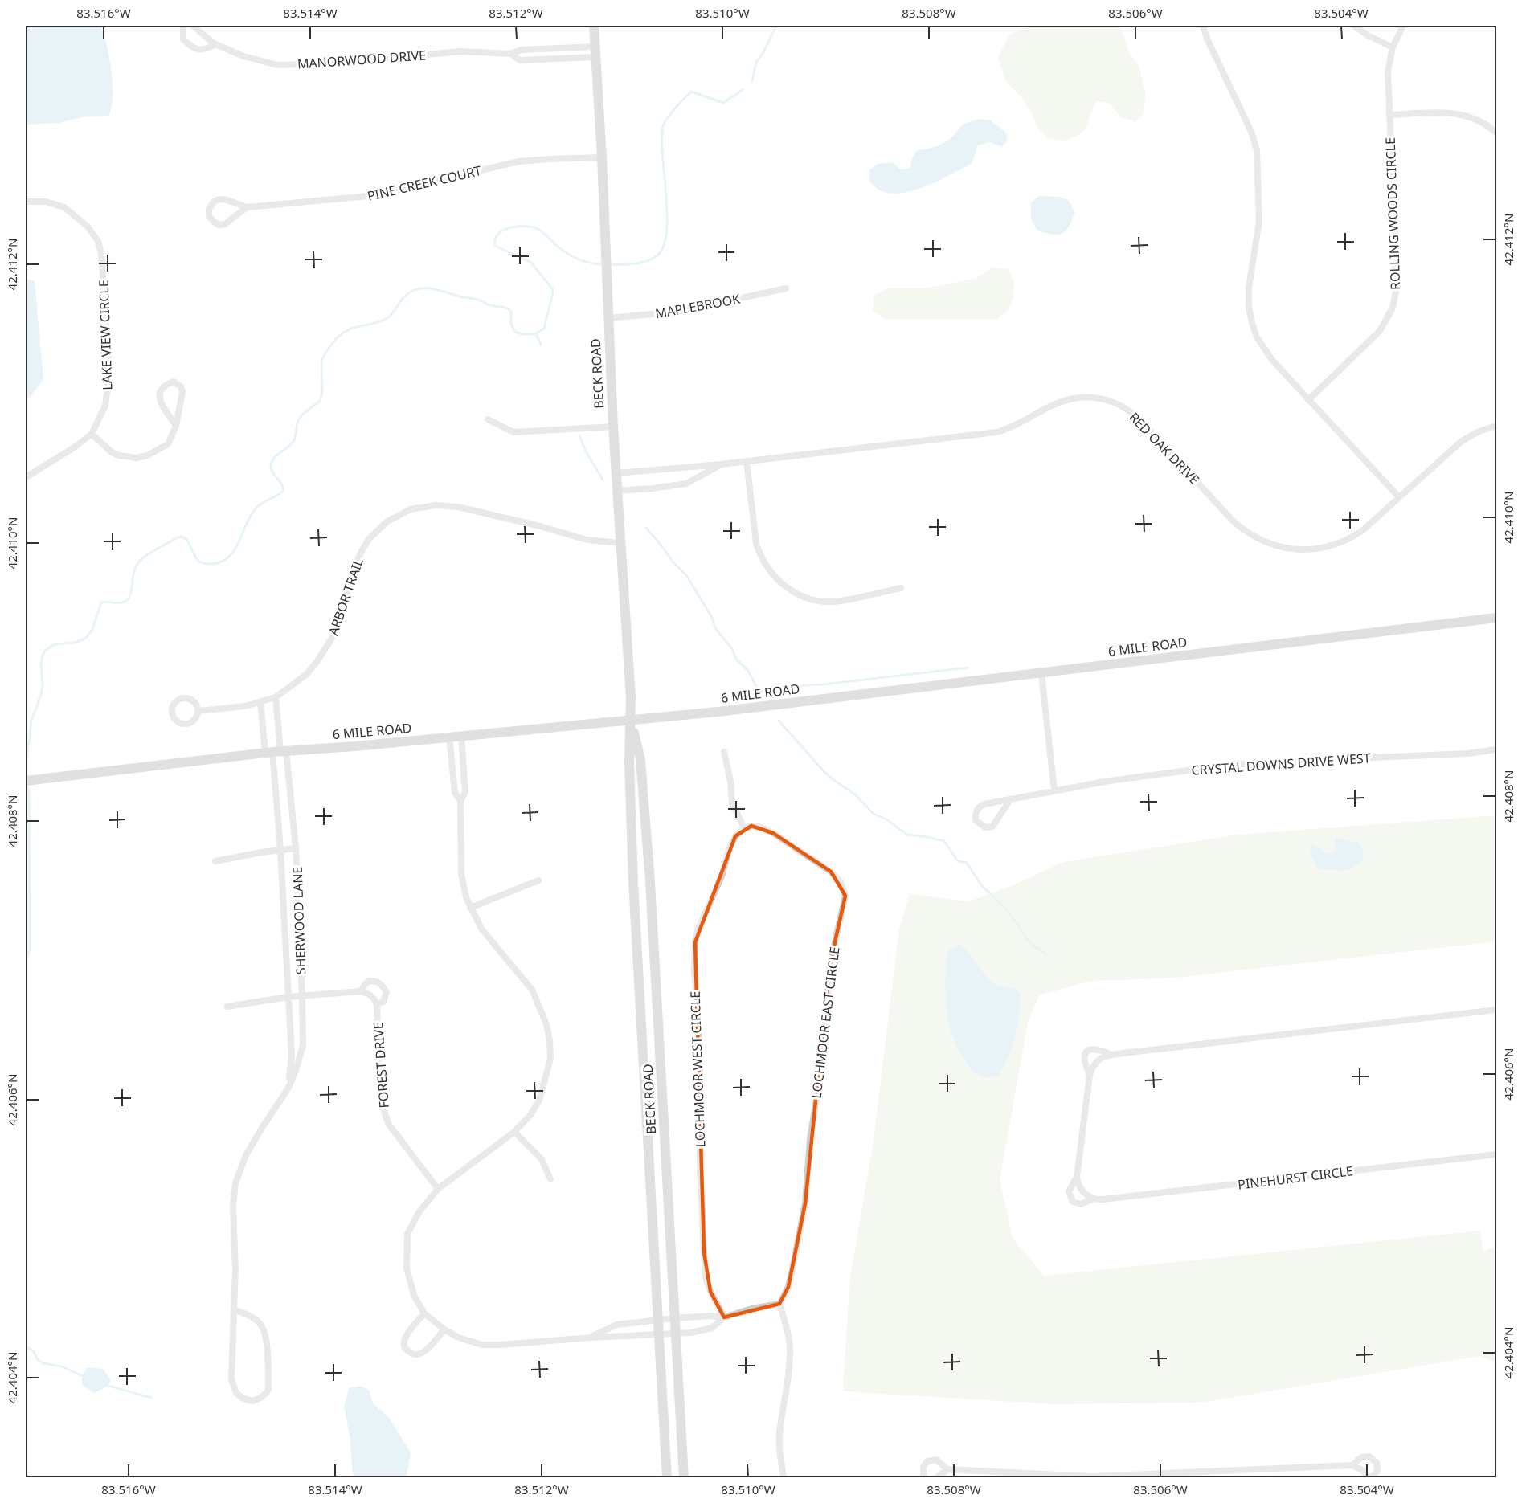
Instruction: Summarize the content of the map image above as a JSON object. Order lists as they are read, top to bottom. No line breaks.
{"streets":{"main road":["BECK ROAD","6 MILE ROAD"],"street":["MANORWOOD DRIVE","PINE CREEK COURT","ROLLING WOODS CIRCLE","MAPLEBROOK","LAKE VIEW CIRCLE","RED OAK DRIVE","ARBOR TRAIL","CRYSTAL DOWNS DRIVE WEST","SHERWOOD LANE","LOCHMOOR EAST CIRCLE","FOREST DRIVE","LOCHMOOR WEST CIRCLE","PINEHURST CIRCLE"]},"crossings":[["MANORWOOD DRIVE","BECK ROAD"],["PINE CREEK COURT","BECK ROAD"],["MAPLEBROOK","BECK ROAD"],["BECK ROAD","RED OAK DRIVE"],["BECK ROAD","ARBOR TRAIL"],["BECK ROAD","6 MILE ROAD"],["6 MILE ROAD","SHERWOOD LANE"],["LOCHMOOR EAST CIRCLE","LOCHMOOR WEST CIRCLE"]],"coordinates":["83.516°W","83.514°W","83.512°W","83.510°W","83.508°W","83.506°W","83.504°W","42.412°N","42.410°N","42.408°N","42.406°N","42.404°N"]}
